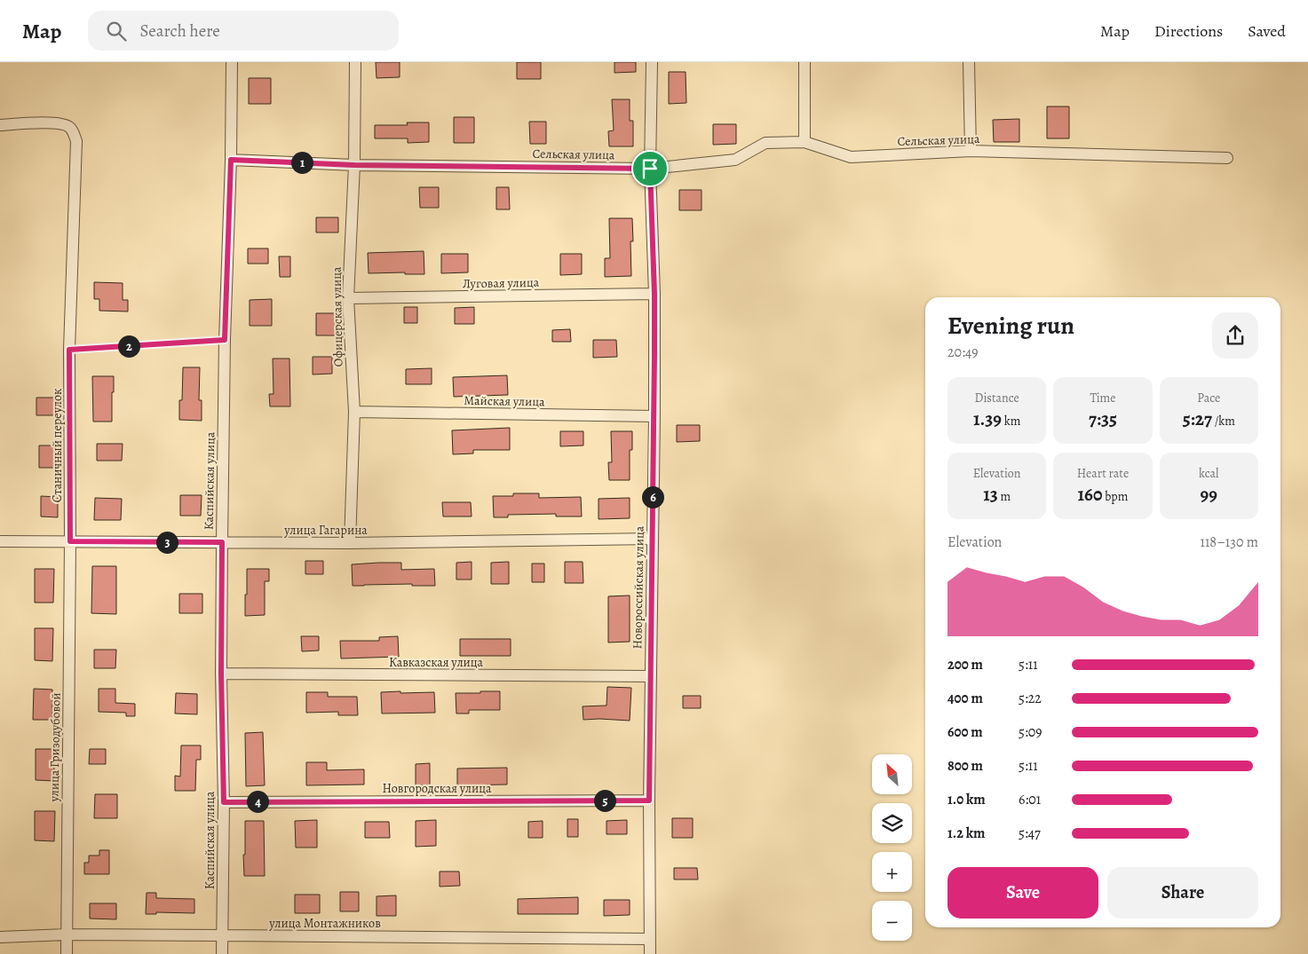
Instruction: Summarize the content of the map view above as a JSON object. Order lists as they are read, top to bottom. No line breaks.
{"streets":{"street":["Сельская улица","Луговая улица","Офицерская улица","Майская улица","Станичный переулок","Каспийская улица","улица Гагарина","Новороссийская улица","Кавказская улица","улица Гризодубовой","Новгородская улица","улица Монтажников"]},"crossings":[["Сельская улица","Офицерская улица"],["Сельская улица","Каспийская улица"],["Сельская улица","Новороссийская улица"],["Луговая улица","Офицерская улица"],["Луговая улица","Новороссийская улица"],["Офицерская улица","Майская улица"],["Офицерская улица","улица Гагарина"],["Майская улица","Новороссийская улица"],["Станичный переулок","улица Гагарина"],["Станичный переулок","улица Гризодубовой"],["Каспийская улица","улица Гагарина"],["Каспийская улица","Кавказская улица"],["Каспийская улица","Новгородская улица"],["Каспийская улица","улица Монтажников"],["улица Гагарина","Новороссийская улица"],["улица Гагарина","улица Гризодубовой"],["Новороссийская улица","Кавказская улица"],["Новороссийская улица","Новгородская улица"],["Новороссийская улица","улица Монтажников"],["улица Гризодубовой","улица Монтажников"]],"north":"top left","page":{"header":"Map","search":"Search here","nav":["Map","Directions","Saved"],"pins":["1","2","6","3","5","4"],"heading":["Evening run","20:49"],"stats":[["Distance","1.39 km"],["Time","7:35"],["Pace","5:27 /km"],["Elevation","13 m"],["Heart rate","160 bpm"],["kcal","99"]],"chart":["Elevation","118–130 m"],"list":[{"name":"200 m","note":"5:11"},{"name":"400 m","note":"5:22"},{"name":"600 m","note":"5:09"},{"name":"800 m","note":"5:11"},{"name":"1.0 km","note":"6:01"},{"name":"1.2 km","note":"5:47"}],"map_buttons":["+","−"],"buttons":["Save","Share"]}}
